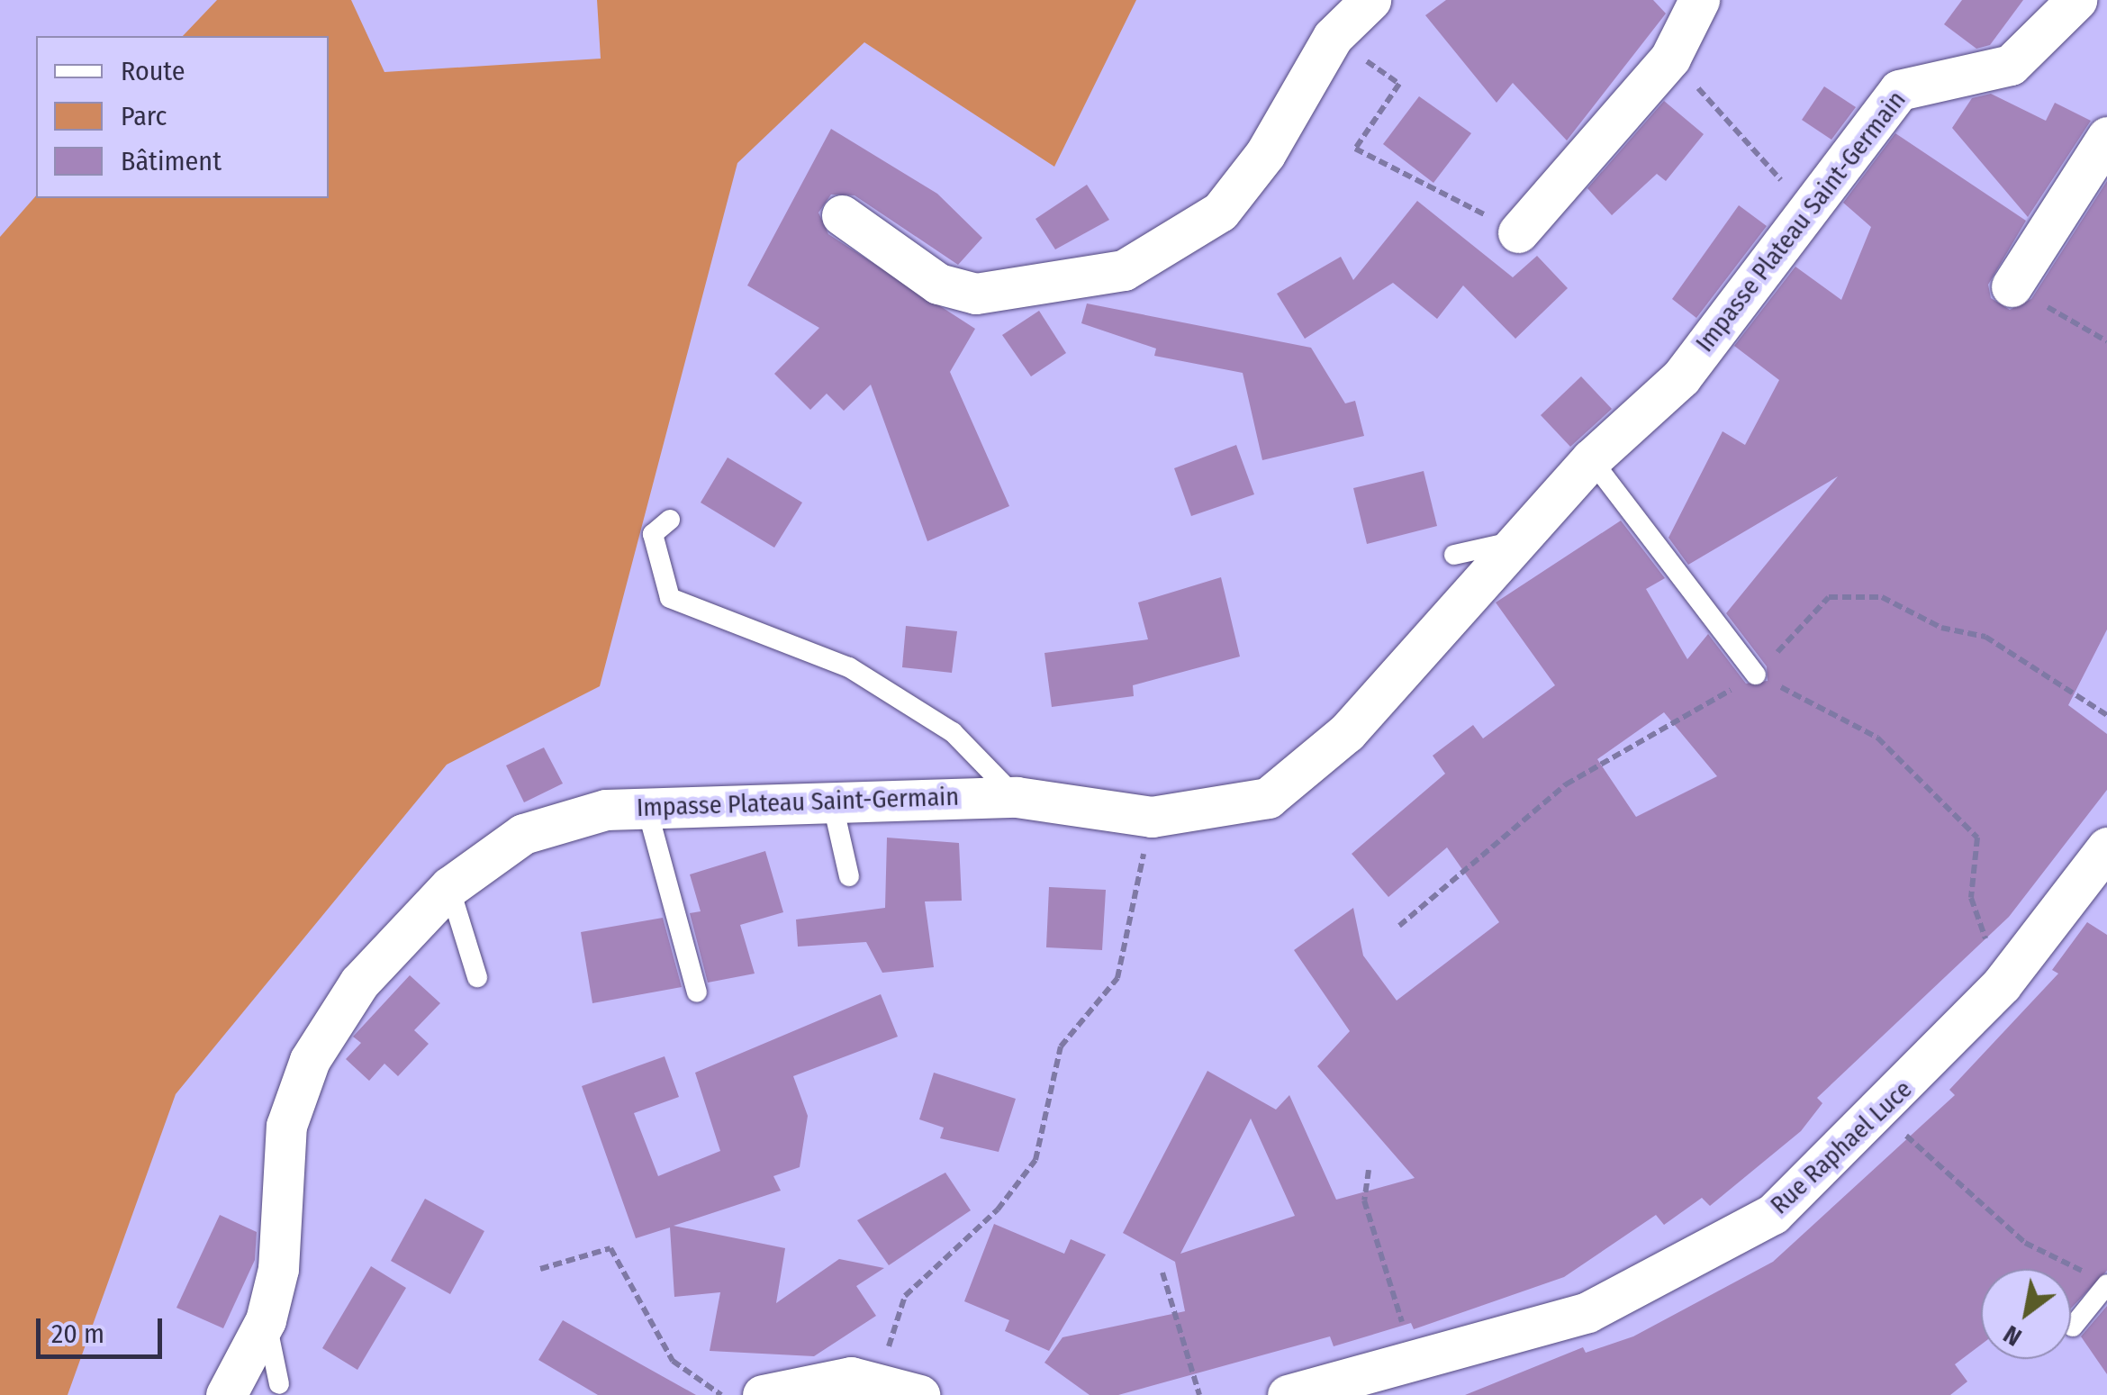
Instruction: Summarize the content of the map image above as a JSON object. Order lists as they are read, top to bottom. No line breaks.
{"streets":{"street":["Impasse Plateau Saint-Germain","Rue Raphael Luce"]},"legend":["Route","Parc","Bâtiment"],"scale_bar":"20 m","north":"bottom left"}
